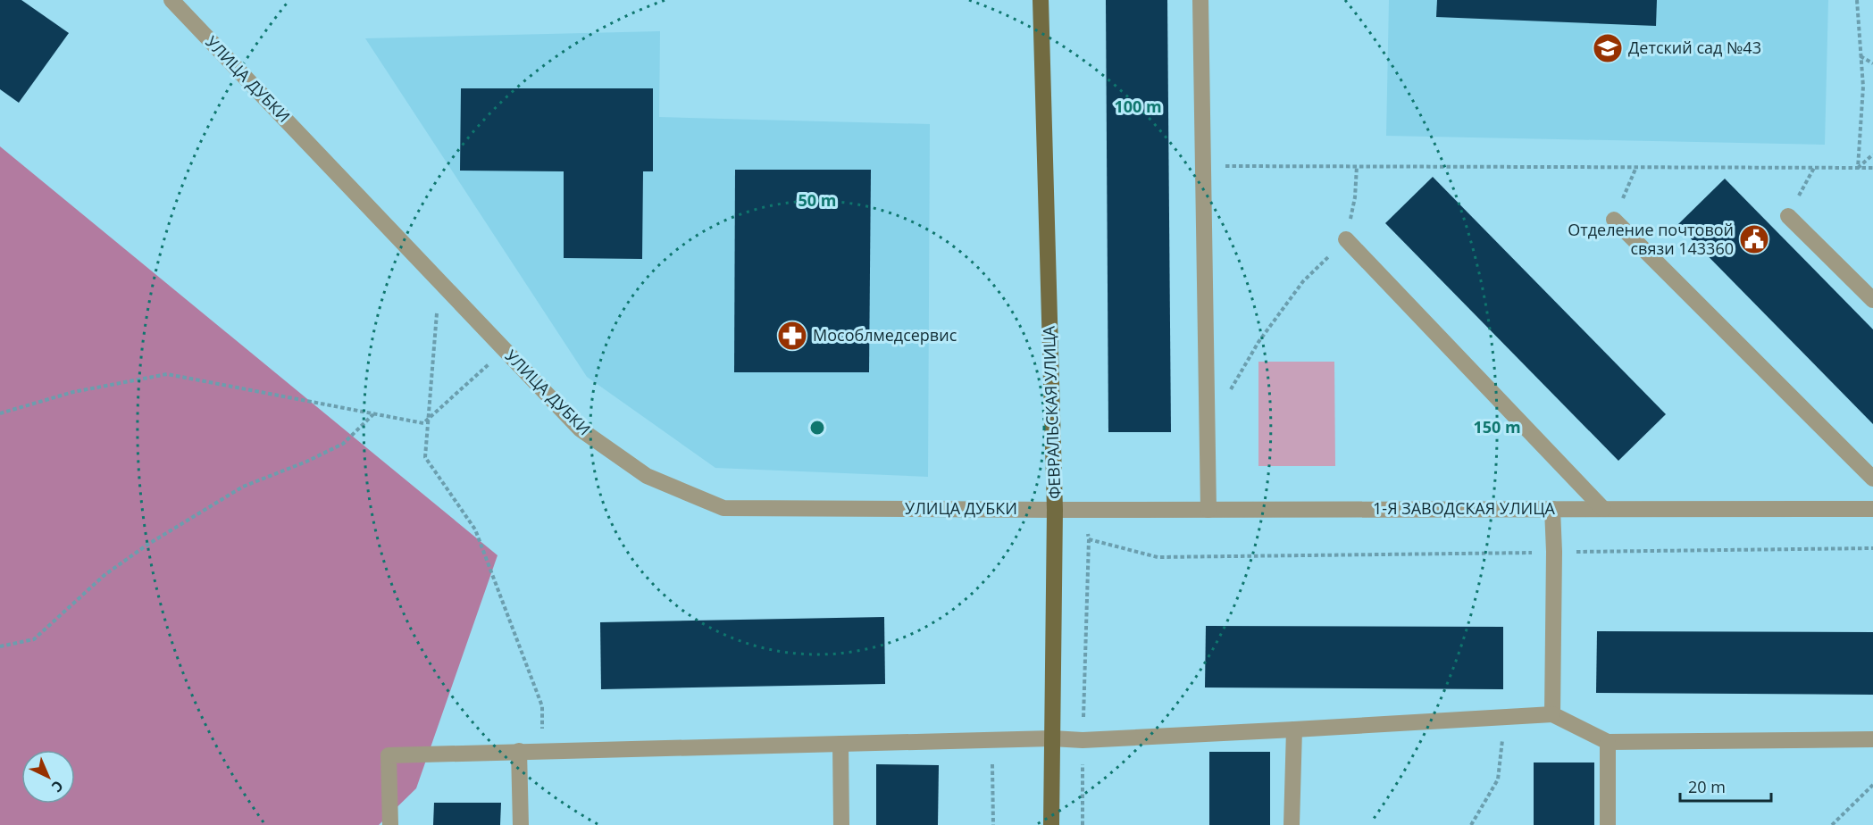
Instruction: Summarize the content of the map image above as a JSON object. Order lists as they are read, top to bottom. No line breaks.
{"streets":{"main road":["ФЕВРАЛЬСКАЯ УЛИЦА"],"street":["УЛИЦА ДУБКИ","1-Я ЗАВОДСКАЯ УЛИЦА"]},"crossings":[["УЛИЦА ДУБКИ","ФЕВРАЛЬСКАЯ УЛИЦА"],["УЛИЦА ДУБКИ","1-Я ЗАВОДСКАЯ УЛИЦА"],["ФЕВРАЛЬСКАЯ УЛИЦА","1-Я ЗАВОДСКАЯ УЛИЦА"]],"places":{"school or university":["Детский сад №43"],"public building":["Отделение почтовой связи 143360"],"pharmacy":["Мособлмедсервис"]},"scale_bar":"20 m","north":"bottom right","rings":["100 m","50 m","150 m"]}
